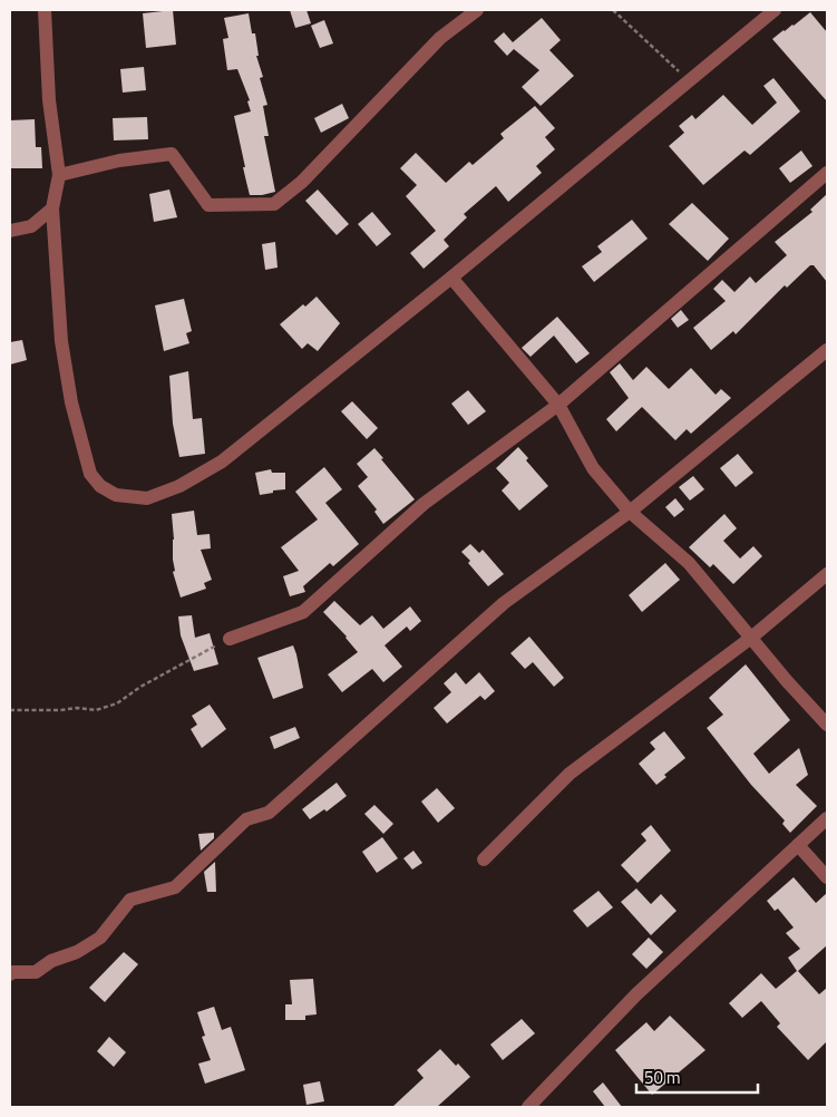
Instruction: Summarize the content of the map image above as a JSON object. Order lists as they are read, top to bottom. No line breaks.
{"scale_bar":"50 m"}
